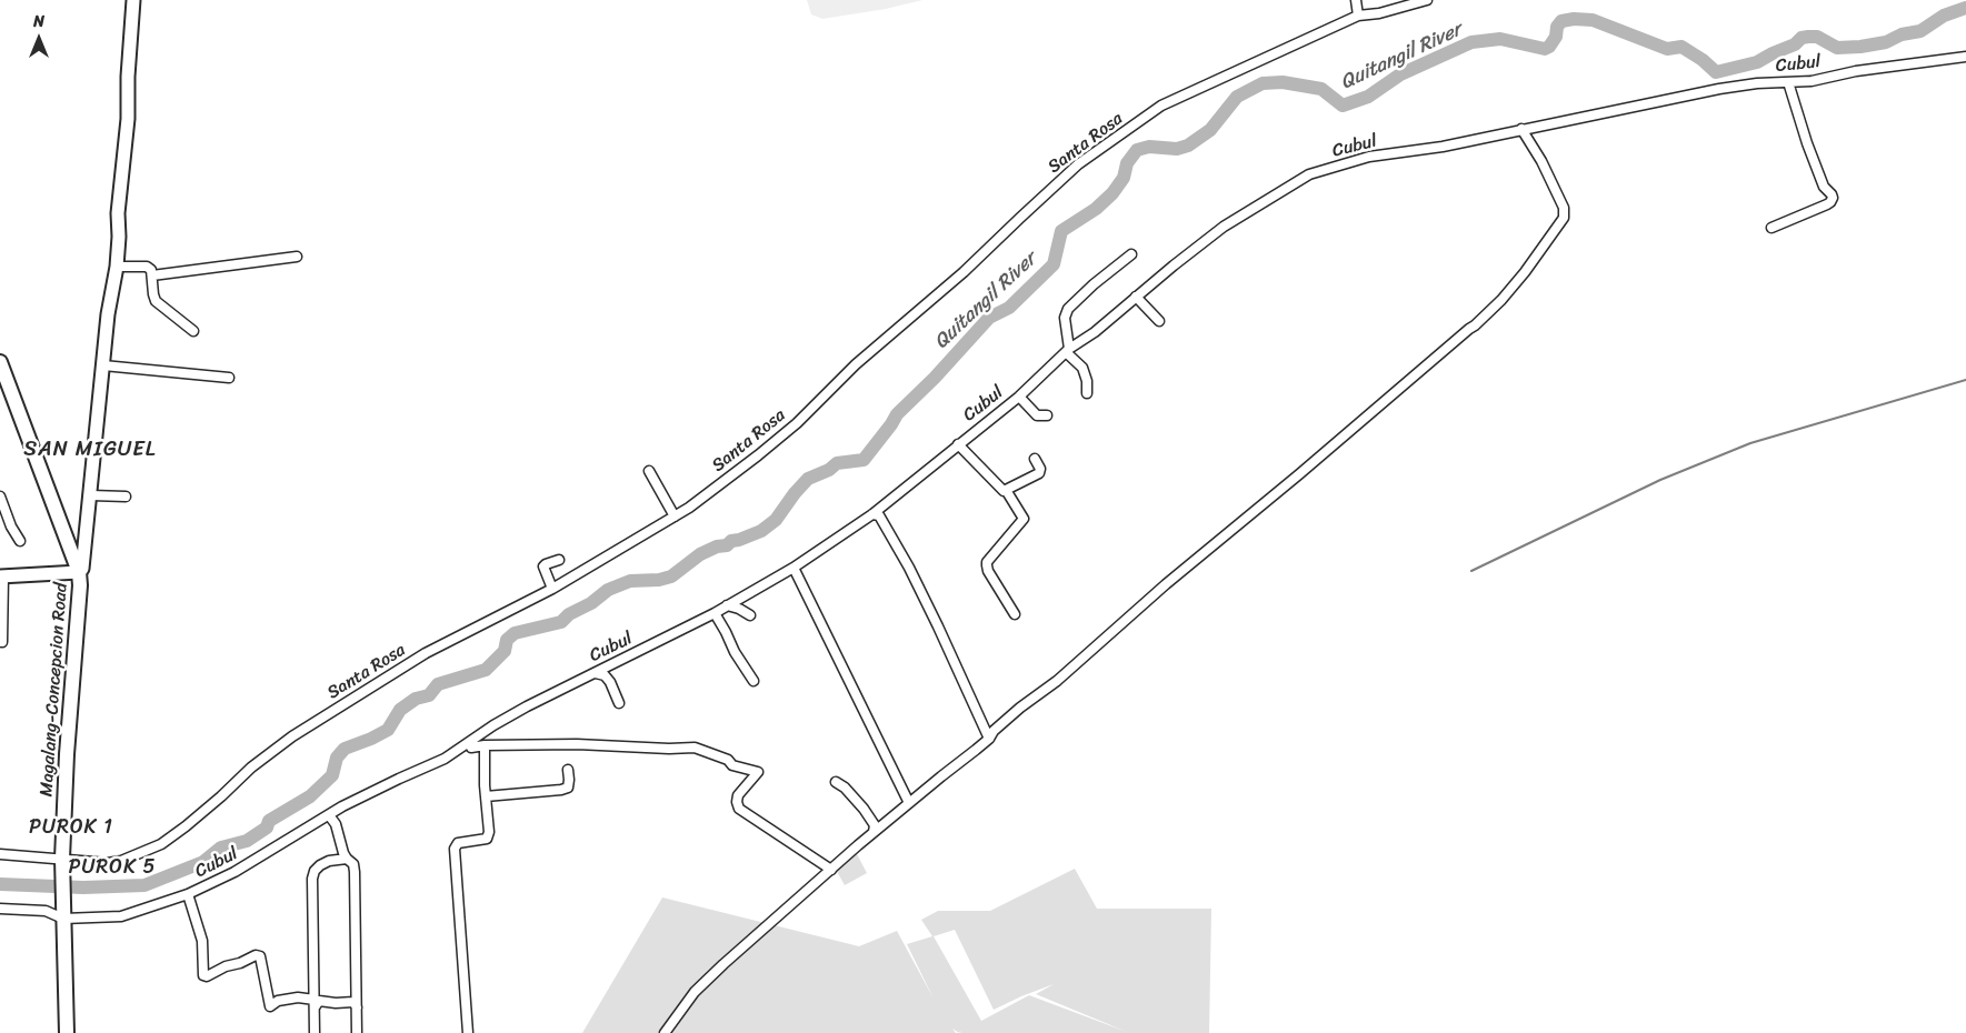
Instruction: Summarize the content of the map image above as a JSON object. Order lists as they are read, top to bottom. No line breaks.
{"streets":{"main road":["Magalang-Concepcion Road"],"street":["Cubul","Santa Rosa"]},"crossings":[["Cubul","Magalang-Concepcion Road"],["Santa Rosa","Magalang-Concepcion Road"]],"districts":["SAN MIGUEL","PUROK 1","PUROK 5"],"water":["Quitangil River"],"north":"top"}
